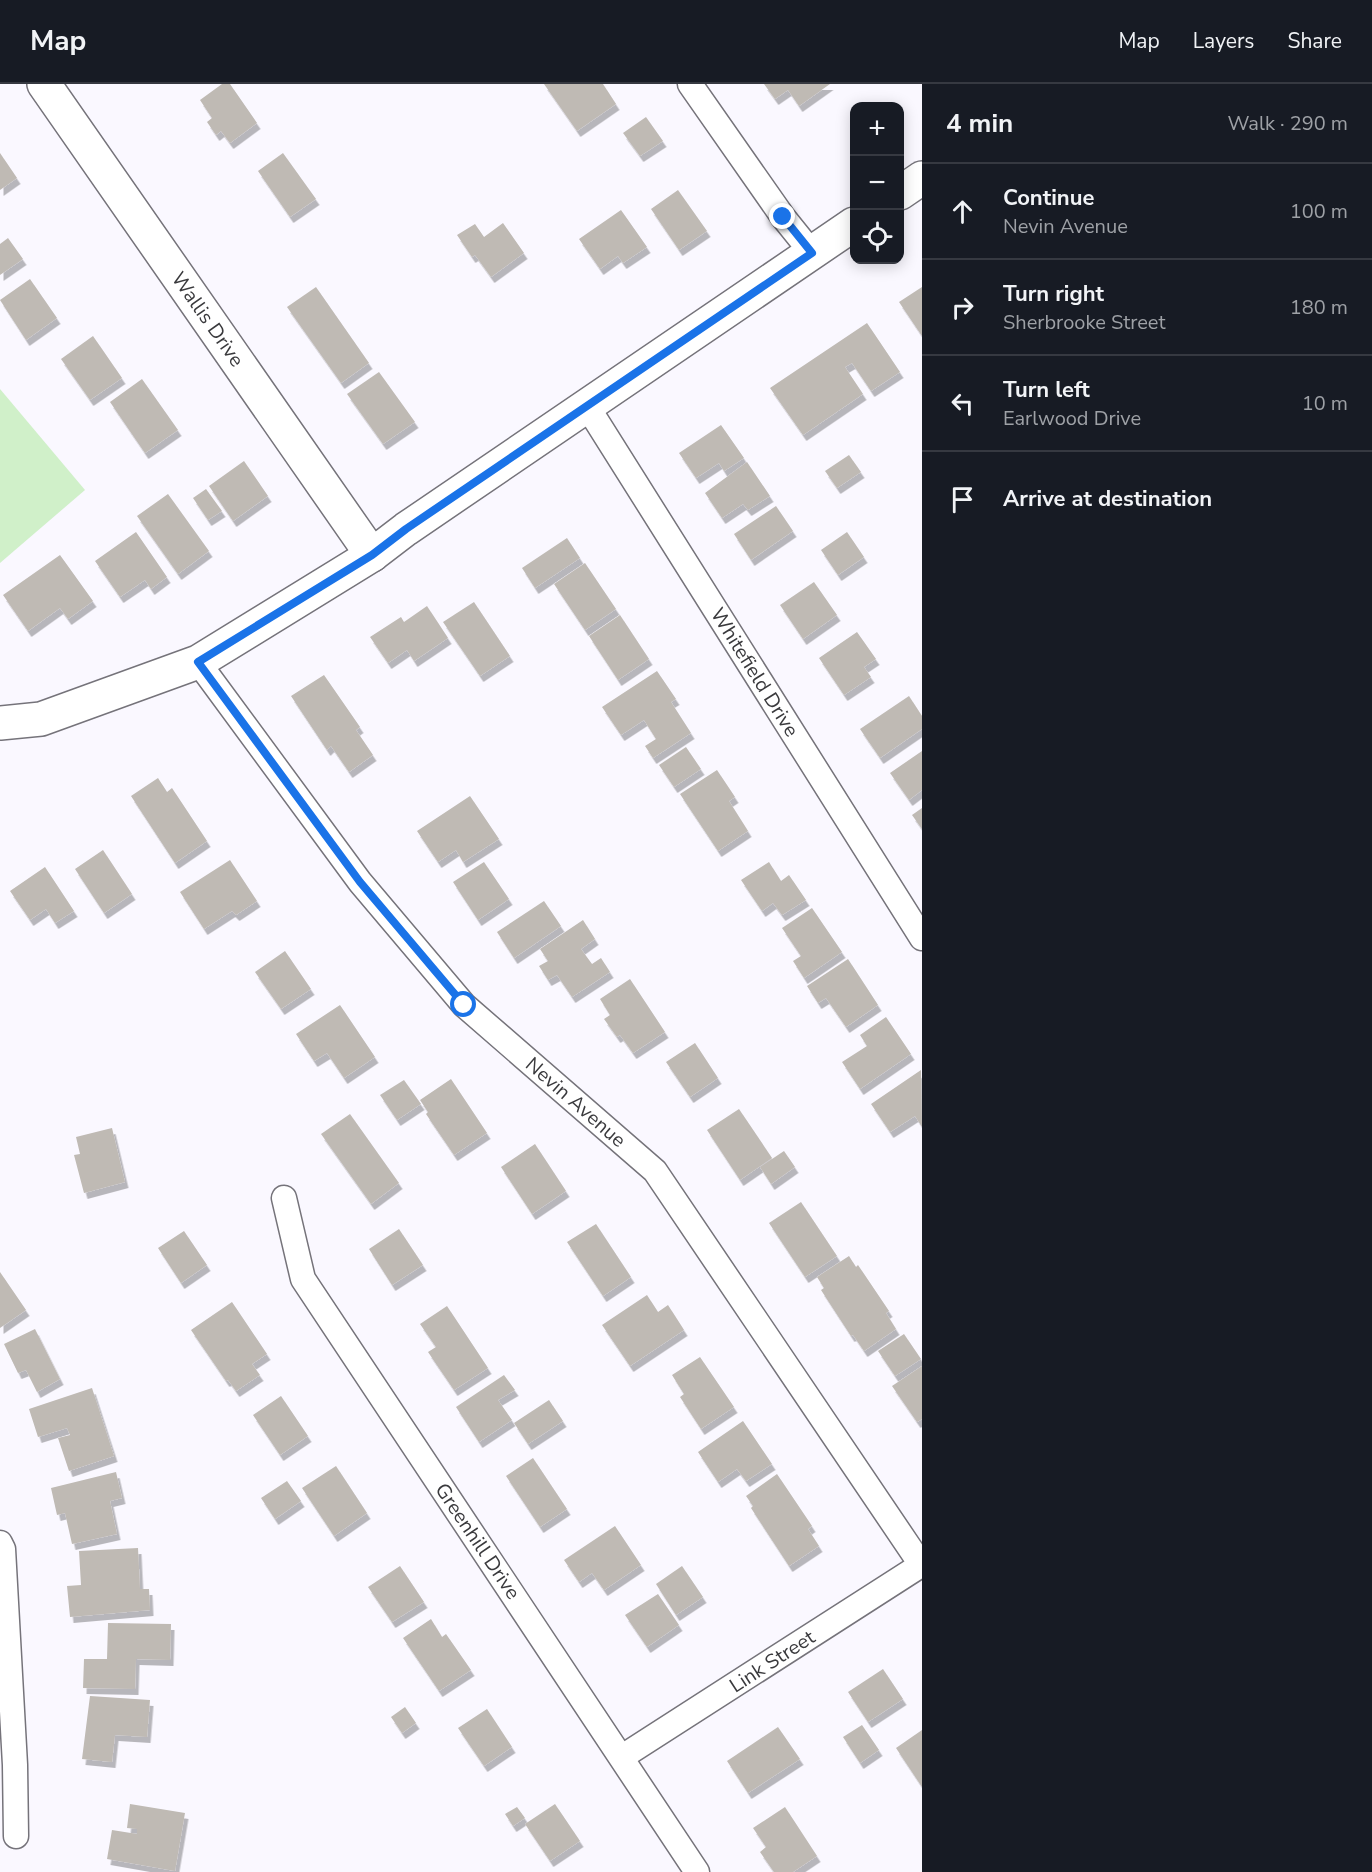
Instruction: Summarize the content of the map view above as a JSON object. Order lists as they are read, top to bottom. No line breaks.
{"streets":{"main road":["Wallis Drive"],"street":["Whitefield Drive","Nevin Avenue","Greenhill Drive","Link Street"]},"crossings":[["Nevin Avenue","Link Street"],["Greenhill Drive","Link Street"]],"page":{"header":"Map","nav":["Map","Layers","Share"],"heading":["4 min","Walk · 290 m"],"map_buttons":["+","−"],"list":[["Continue","Nevin Avenue","100 m"],["Turn right","Sherbrooke Street","180 m"],["Turn left","Earlwood Drive","10 m"],"Arrive at destination"]}}
